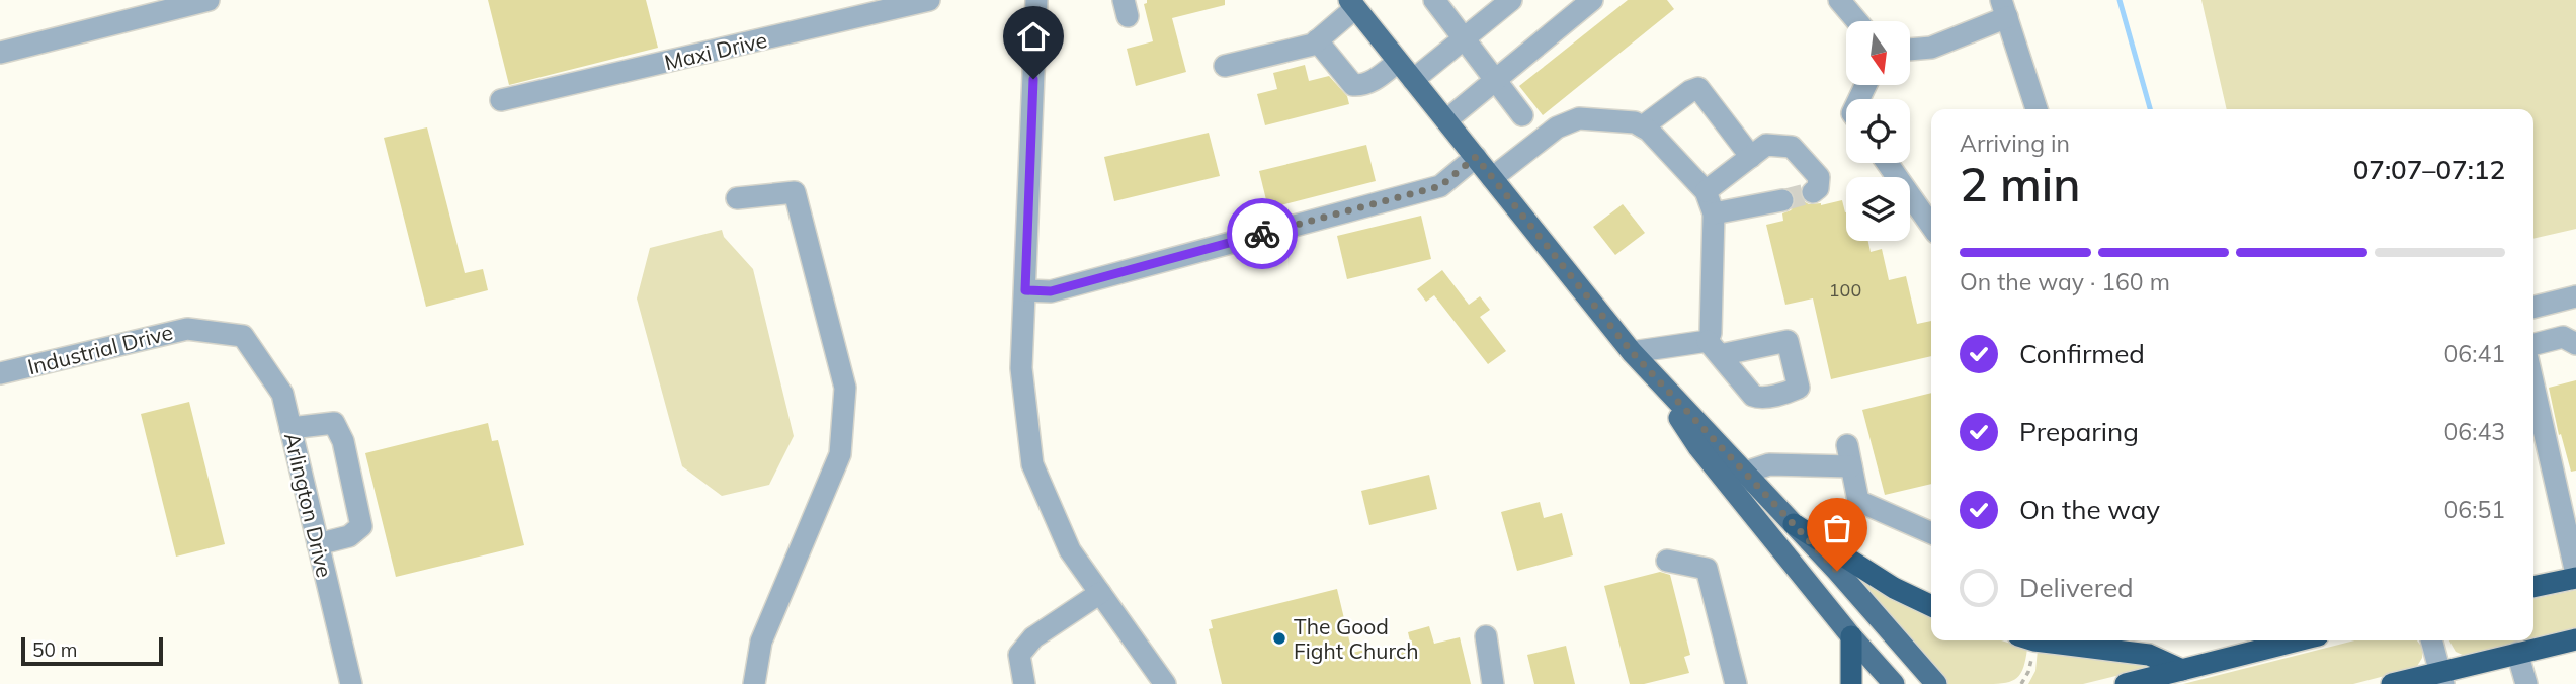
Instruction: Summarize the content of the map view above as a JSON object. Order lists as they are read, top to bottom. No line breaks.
{"streets":{"street":["Maxi Drive","Industrial Drive","Arlington Drive"]},"crossings":[["Industrial Drive","Arlington Drive"]],"places":["The Good Fight Church"],"house_numbers":["100"],"scale_bar":"50 m","north":"bottom","page":{"heading":["2 min","Arriving in","07:07–07:12"],"bar":"On the way · 160 m","list":[["Confirmed","06:41"],["Preparing","06:43"],["On the way","06:51"],"Delivered"],"scale":"50 m"}}
